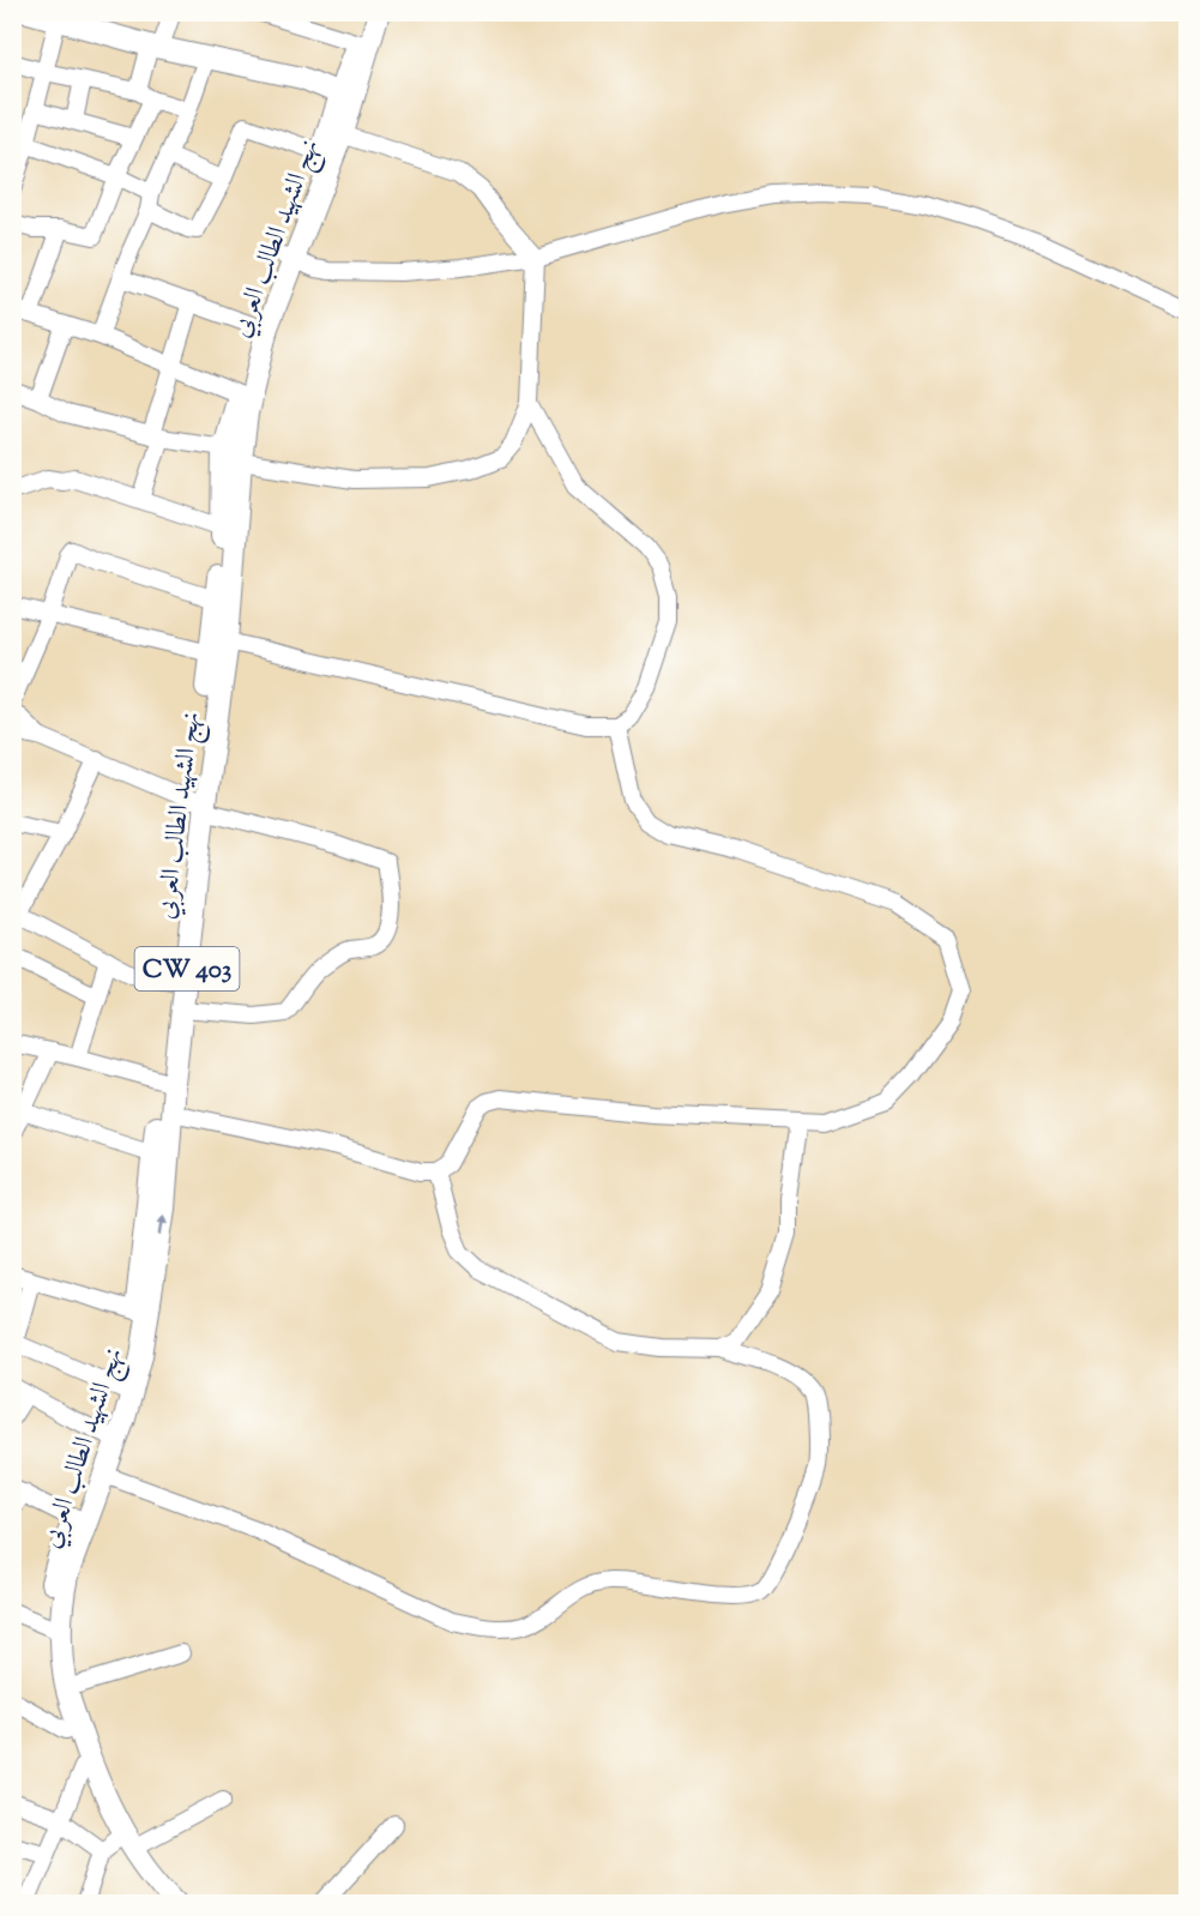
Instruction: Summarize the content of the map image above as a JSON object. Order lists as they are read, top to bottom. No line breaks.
{"streets":{"main road":["نهج الشهيد الطالب العربي","CW 403"]}}
